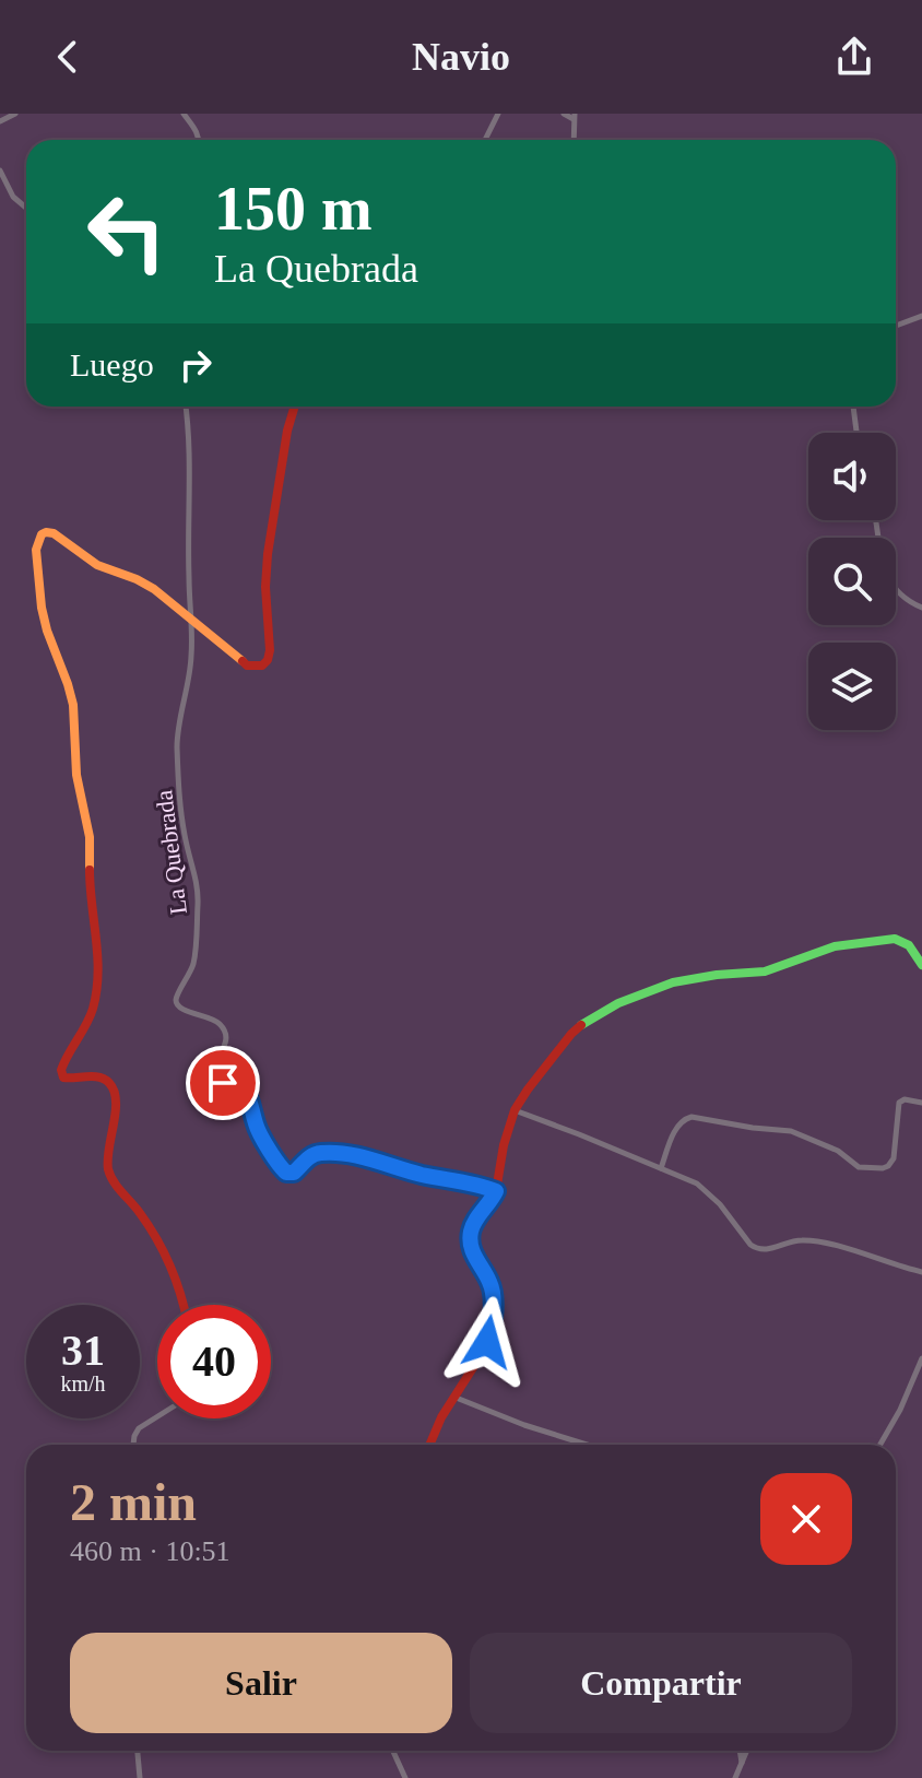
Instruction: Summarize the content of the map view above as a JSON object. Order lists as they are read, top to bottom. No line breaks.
{"streets":{"street":["La Quebrada"]},"page":{"header":"Navio","turn":["150 m","La Quebrada"],"then":"Luego","speed":"31 km/h","limit":"40","heading":["2 min","460 m · 10:51"],"buttons":["Salir","Compartir"]}}
